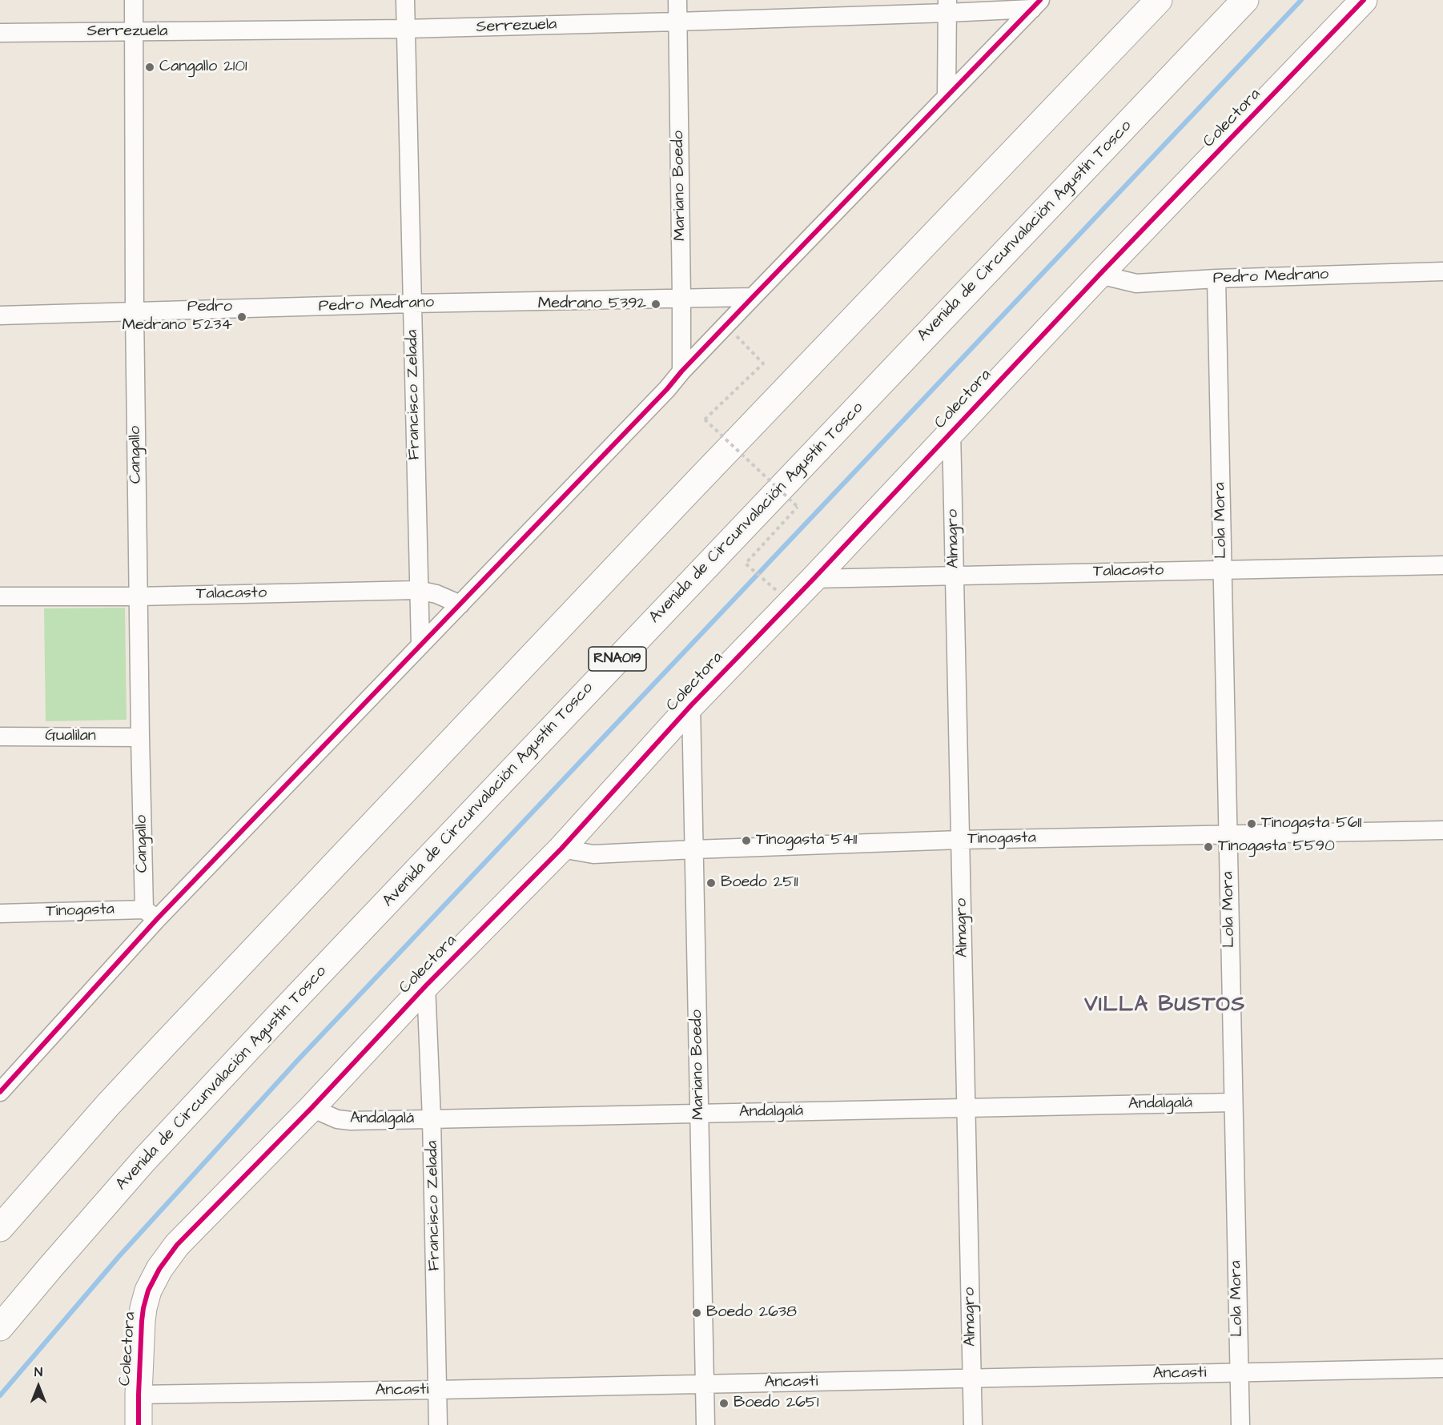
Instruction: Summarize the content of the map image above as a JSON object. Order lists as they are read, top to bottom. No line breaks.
{"streets":{"main road":["Colectora","Avenida de Circunvalación Agustín Tosco","RNA019"],"street":["Serrezuela","Mariano Boedo","Pedro Medrano","Francisco Zelada","Cangallo","Lola Mora","Almagro","Talacasto","Gualilan","Tinogasta","Andalgalá","Ancasti"]},"crossings":[["Serrezuela","Mariano Boedo"],["Serrezuela","Francisco Zelada"],["Serrezuela","Cangallo"],["Colectora","Mariano Boedo"],["Colectora","Pedro Medrano"],["Colectora","Francisco Zelada"],["Colectora","Almagro"],["Colectora","Talacasto"],["Colectora","Tinogasta"],["Colectora","Andalgalá"],["Colectora","Ancasti"],["Mariano Boedo","Pedro Medrano"],["Mariano Boedo","Tinogasta"],["Mariano Boedo","Andalgalá"],["Mariano Boedo","Ancasti"],["Pedro Medrano","Francisco Zelada"],["Pedro Medrano","Cangallo"],["Pedro Medrano","Lola Mora"],["Francisco Zelada","Talacasto"],["Francisco Zelada","Andalgalá"],["Francisco Zelada","Ancasti"],["Cangallo","Talacasto"],["Cangallo","Gualilan"],["Cangallo","Tinogasta"],["Lola Mora","Talacasto"],["Lola Mora","Tinogasta"],["Lola Mora","Andalgalá"],["Lola Mora","Ancasti"],["Almagro","Talacasto"],["Almagro","Tinogasta"],["Almagro","Andalgalá"],["Almagro","Ancasti"]],"districts":["VILLA BUSTOS"],"places":["Cangallo 2101","Medrano 5392","Pedro Medrano 5234","Tinogasta 5611","Tinogasta 5411","Tinogasta 5590","Boedo 2511","Boedo 2638","Boedo 2651"],"north":"top"}
